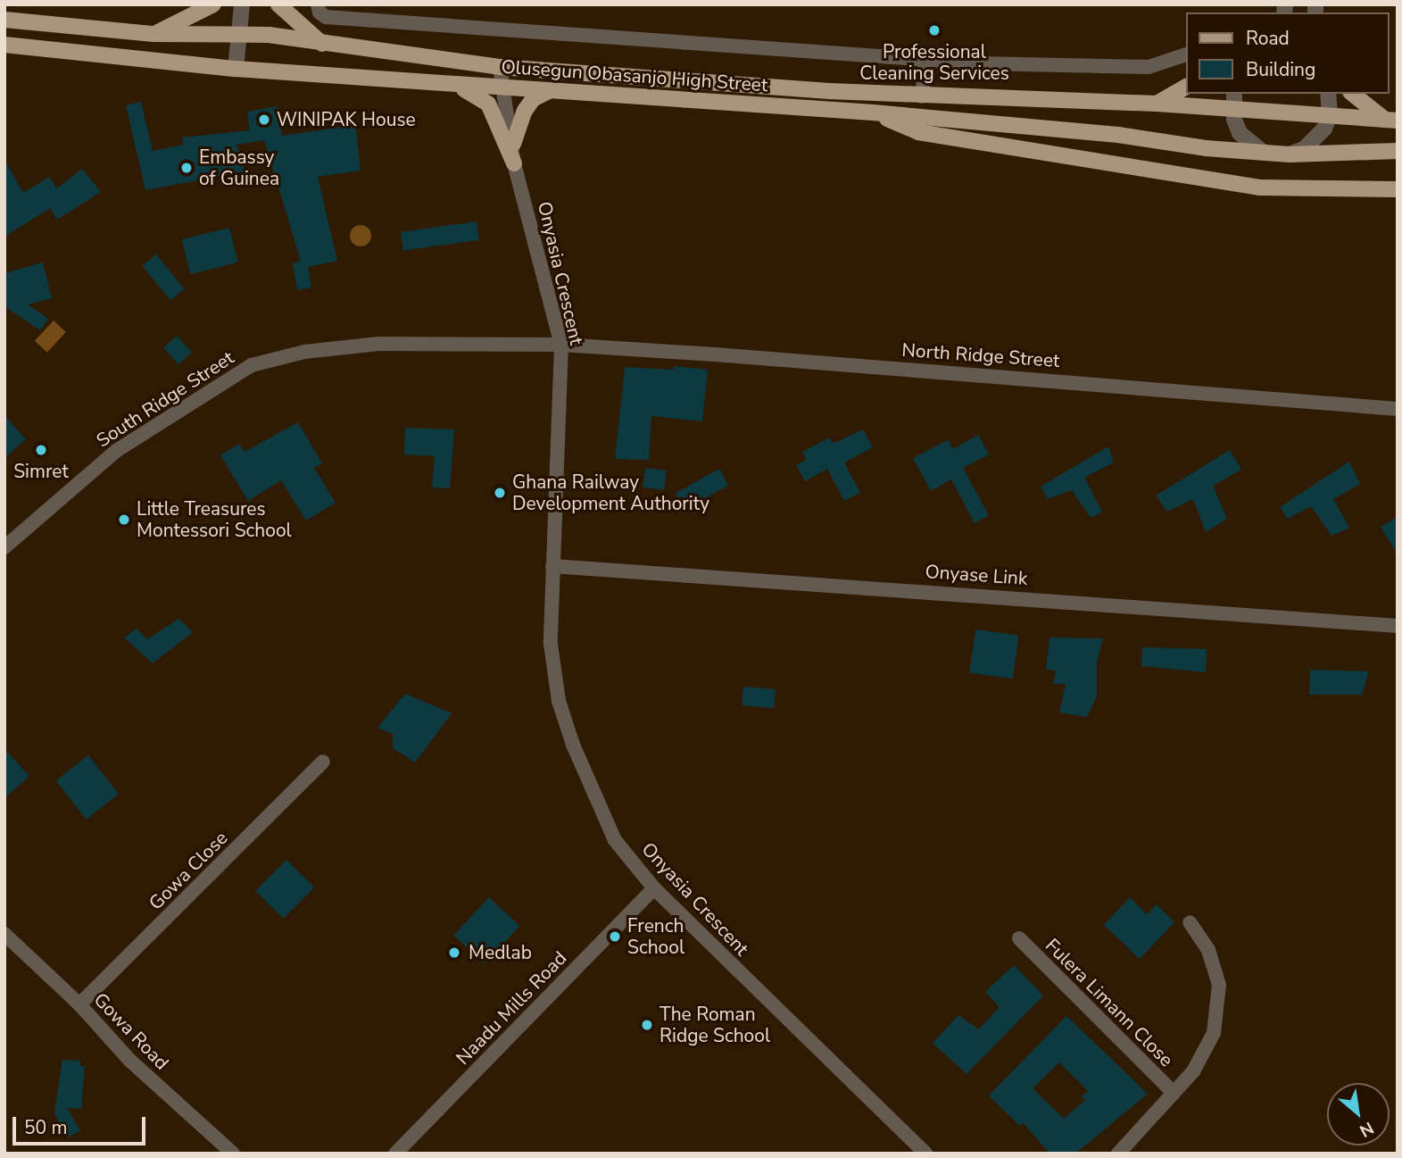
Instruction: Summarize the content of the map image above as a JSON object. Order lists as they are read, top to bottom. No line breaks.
{"streets":{"main road":["Olusegun Obasanjo High Street"],"street":["Onyasia Crescent","North Ridge Street","South Ridge Street","Onyase Link","Gowa Close","Fulera Limann Close","Naadu Mills Road","Gowa Road"]},"crossings":[["Olusegun Obasanjo High Street","Onyasia Crescent"],["Onyasia Crescent","North Ridge Street"],["Onyasia Crescent","South Ridge Street"],["Onyasia Crescent","Onyase Link"],["Onyasia Crescent","Naadu Mills Road"],["North Ridge Street","South Ridge Street"],["Gowa Close","Gowa Road"]],"places":["Professional Cleaning Services","WINIPAK House","Embassy of Guinea","Simret","Ghana Railway Development Authority","Little Treasures Montessori School","French School","Medlab","The Roman Ridge School"],"legend":["Road","Building"],"scale_bar":"50 m","north":"bottom right"}
